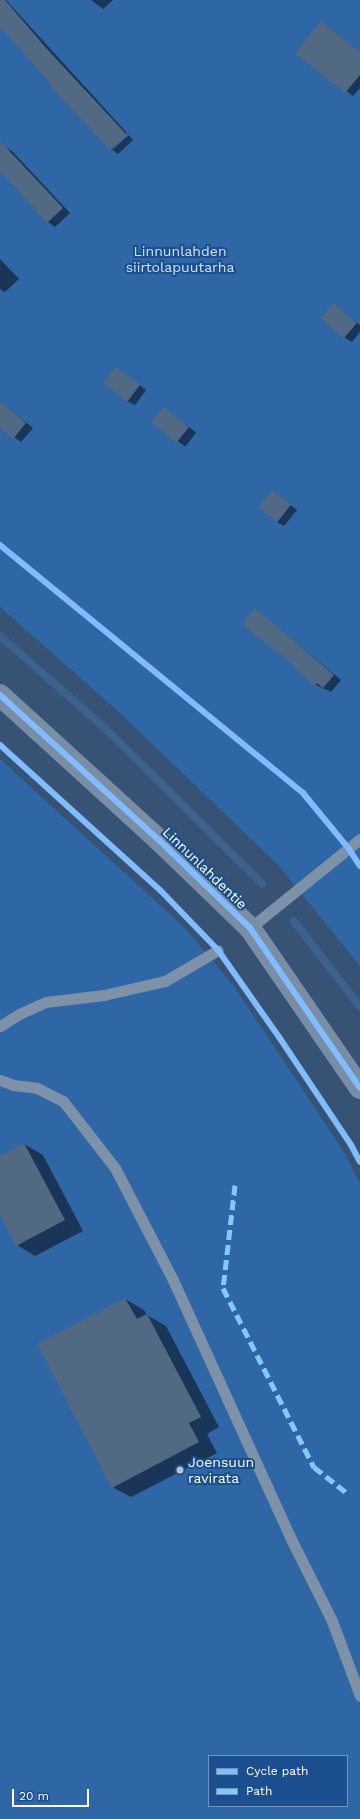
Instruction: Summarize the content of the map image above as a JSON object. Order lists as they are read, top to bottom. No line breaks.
{"streets":{"street":["Linnunlahdentie"]},"parks":["Linnunlahden siirtolapuutarha"],"places":["Joensuun ravirata"],"legend":["Cycle path","Path"],"scale_bar":"20 m"}
